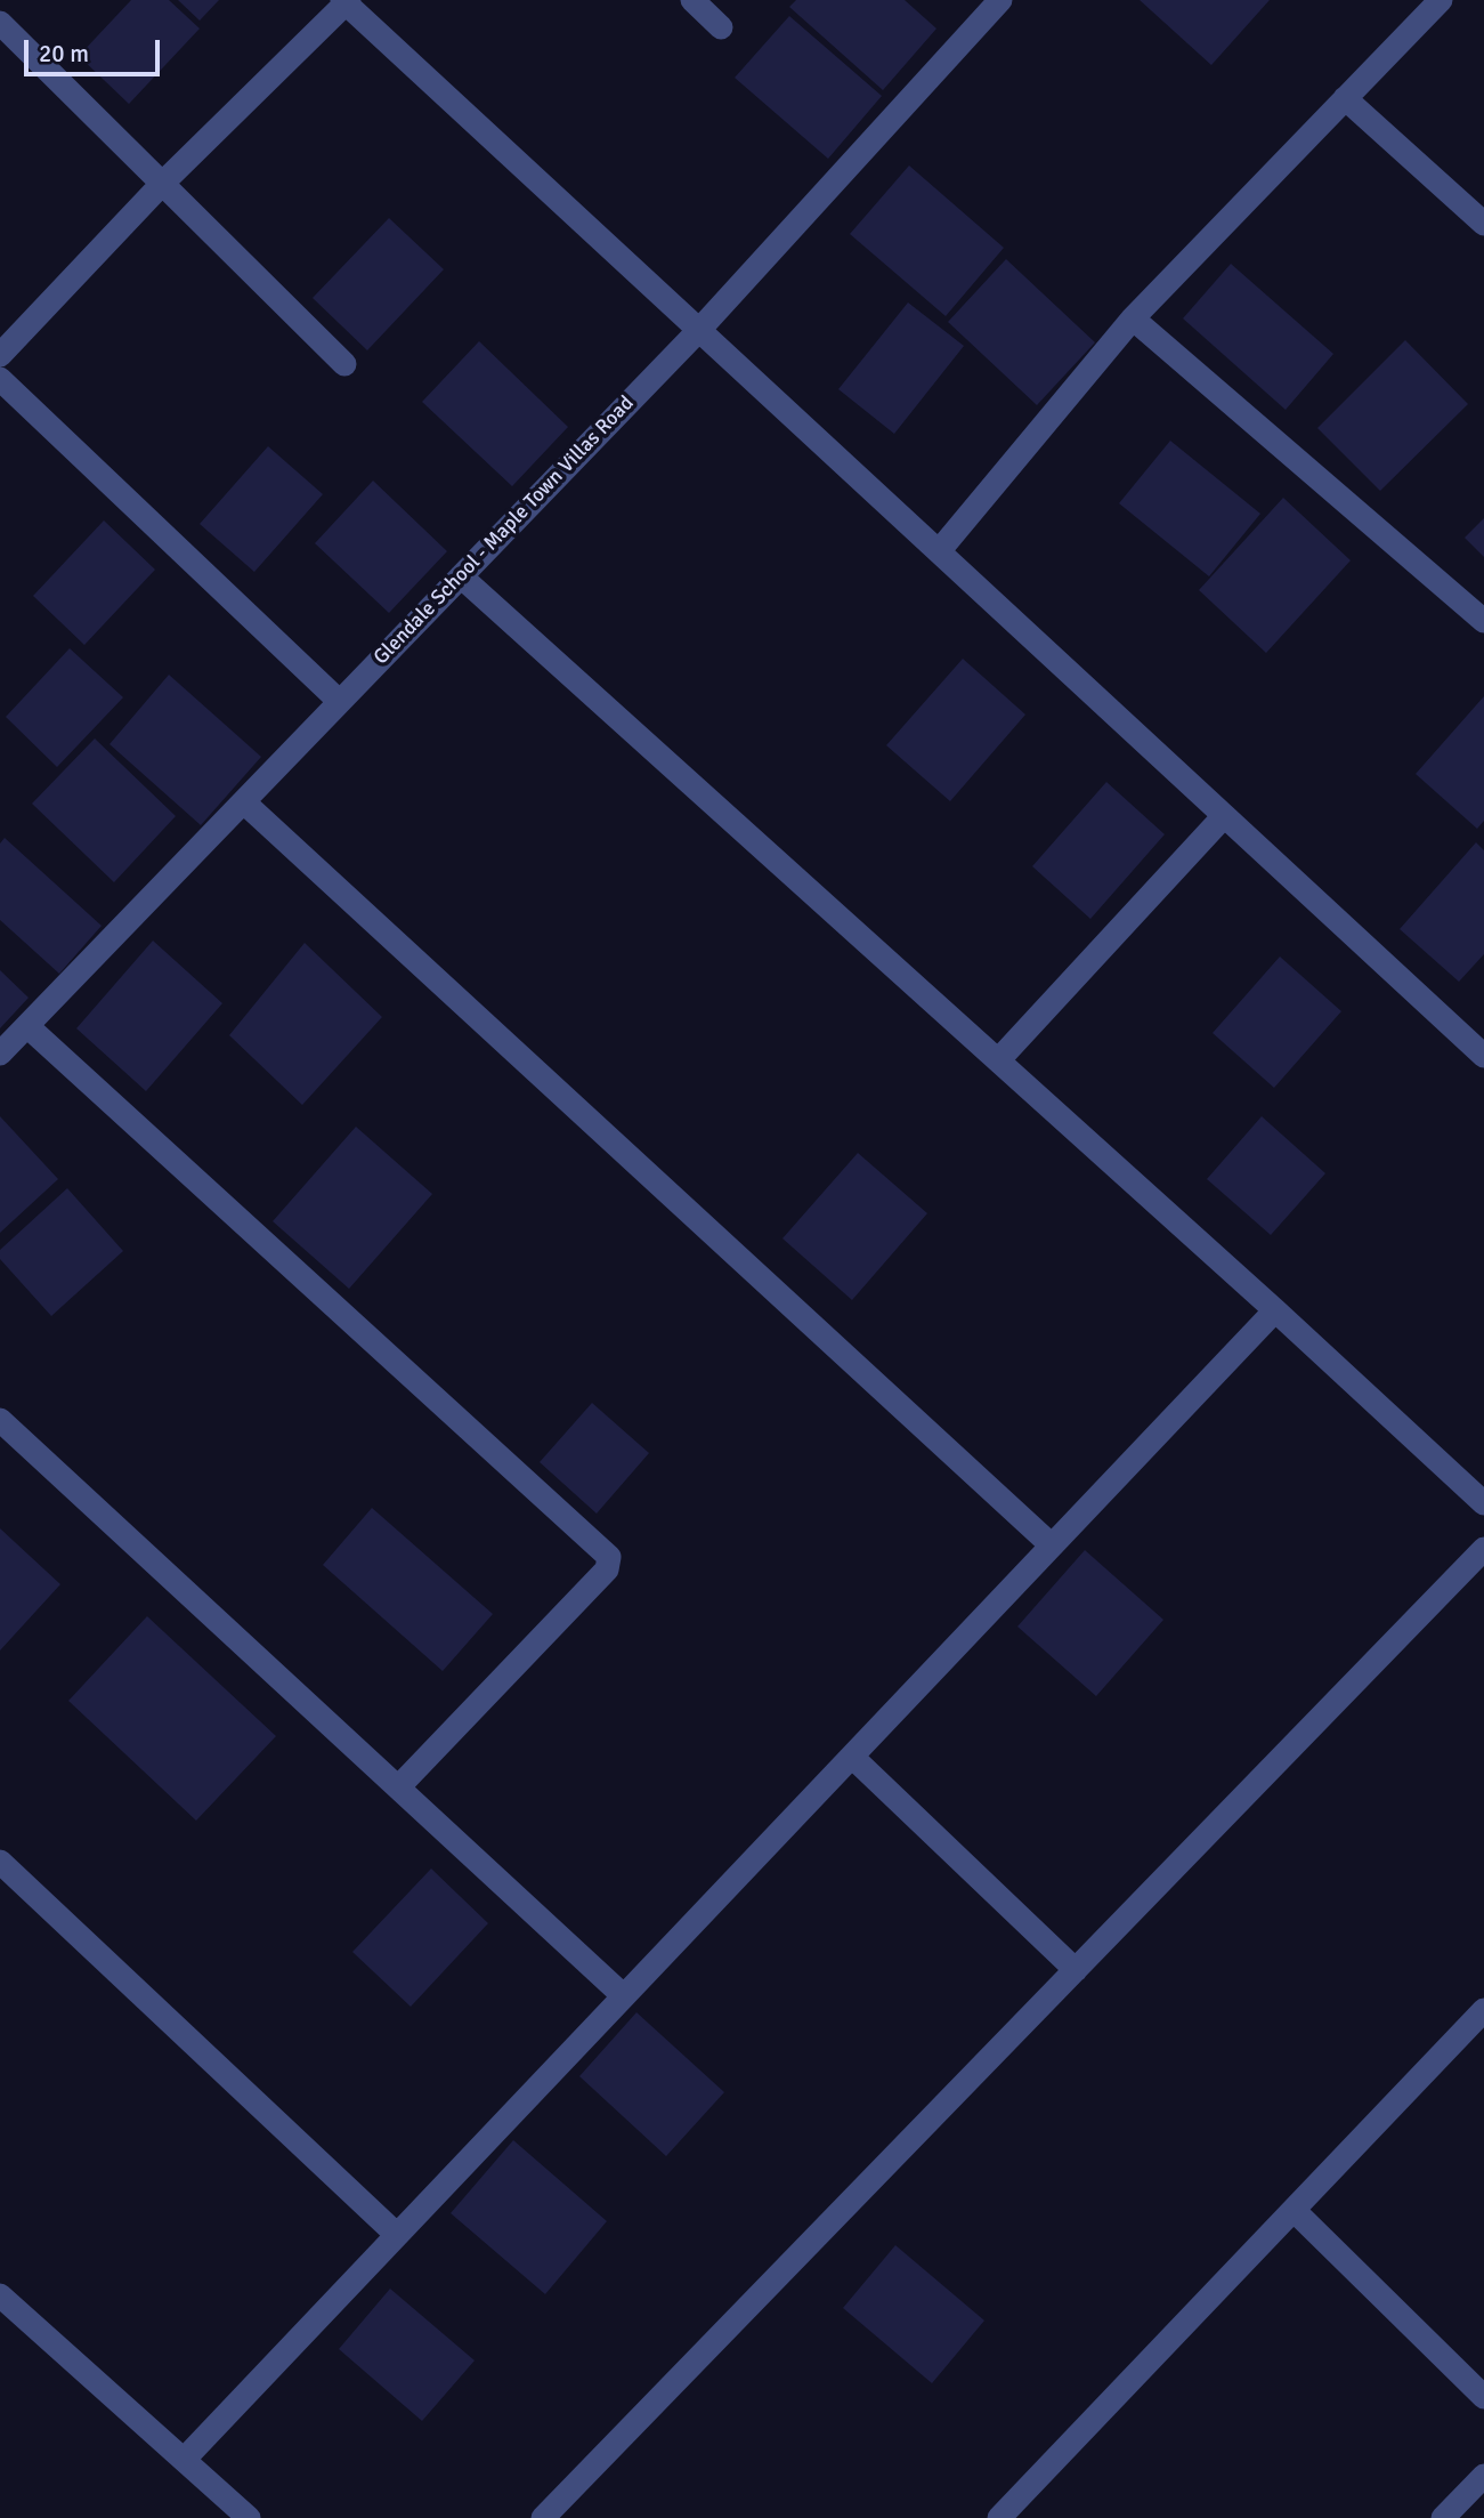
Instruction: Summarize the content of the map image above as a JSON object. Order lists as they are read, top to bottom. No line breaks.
{"streets":{"street":["Glendale School - Maple Town Villas Road"]},"scale_bar":"20 m"}
